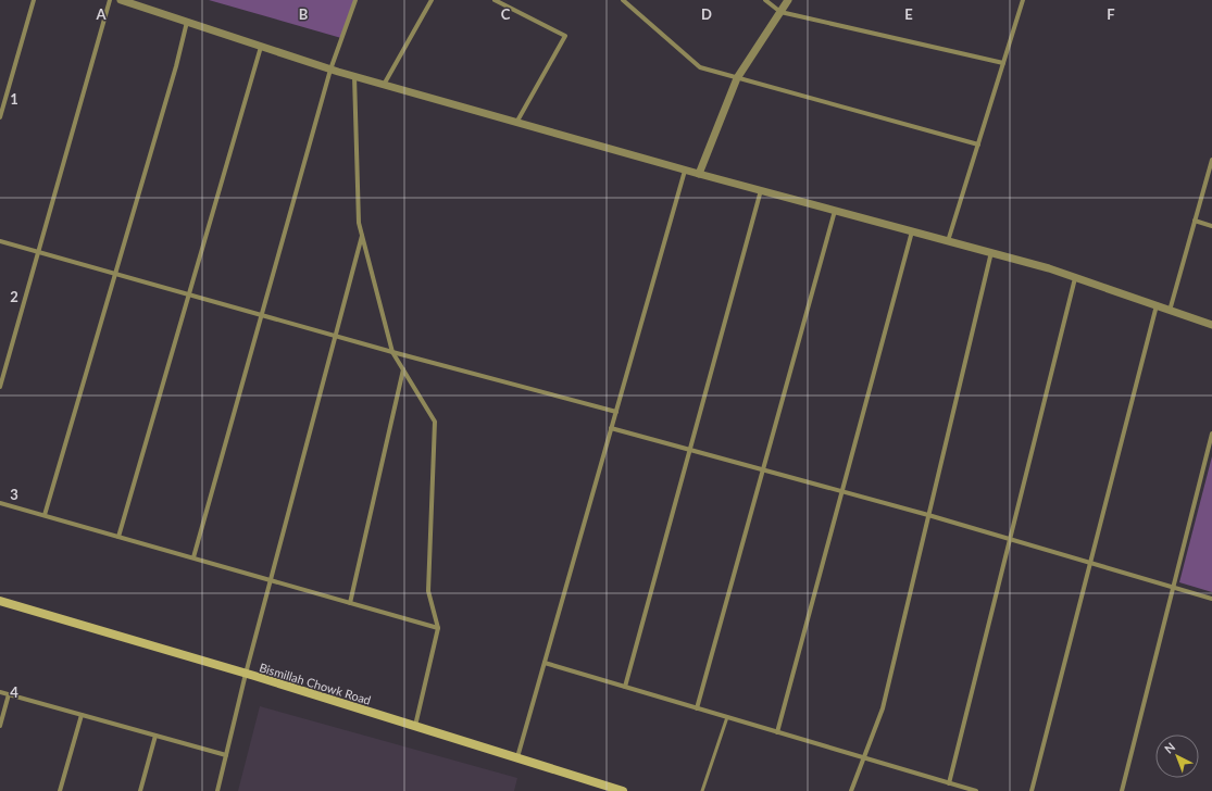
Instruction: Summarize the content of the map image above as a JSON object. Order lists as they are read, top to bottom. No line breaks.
{"streets":{"main road":["Bismillah Chowk Road"]},"north":"top left","grid":{"columns":["A","B","C","D","E","F"],"rows":["1","2","3","4"]}}
